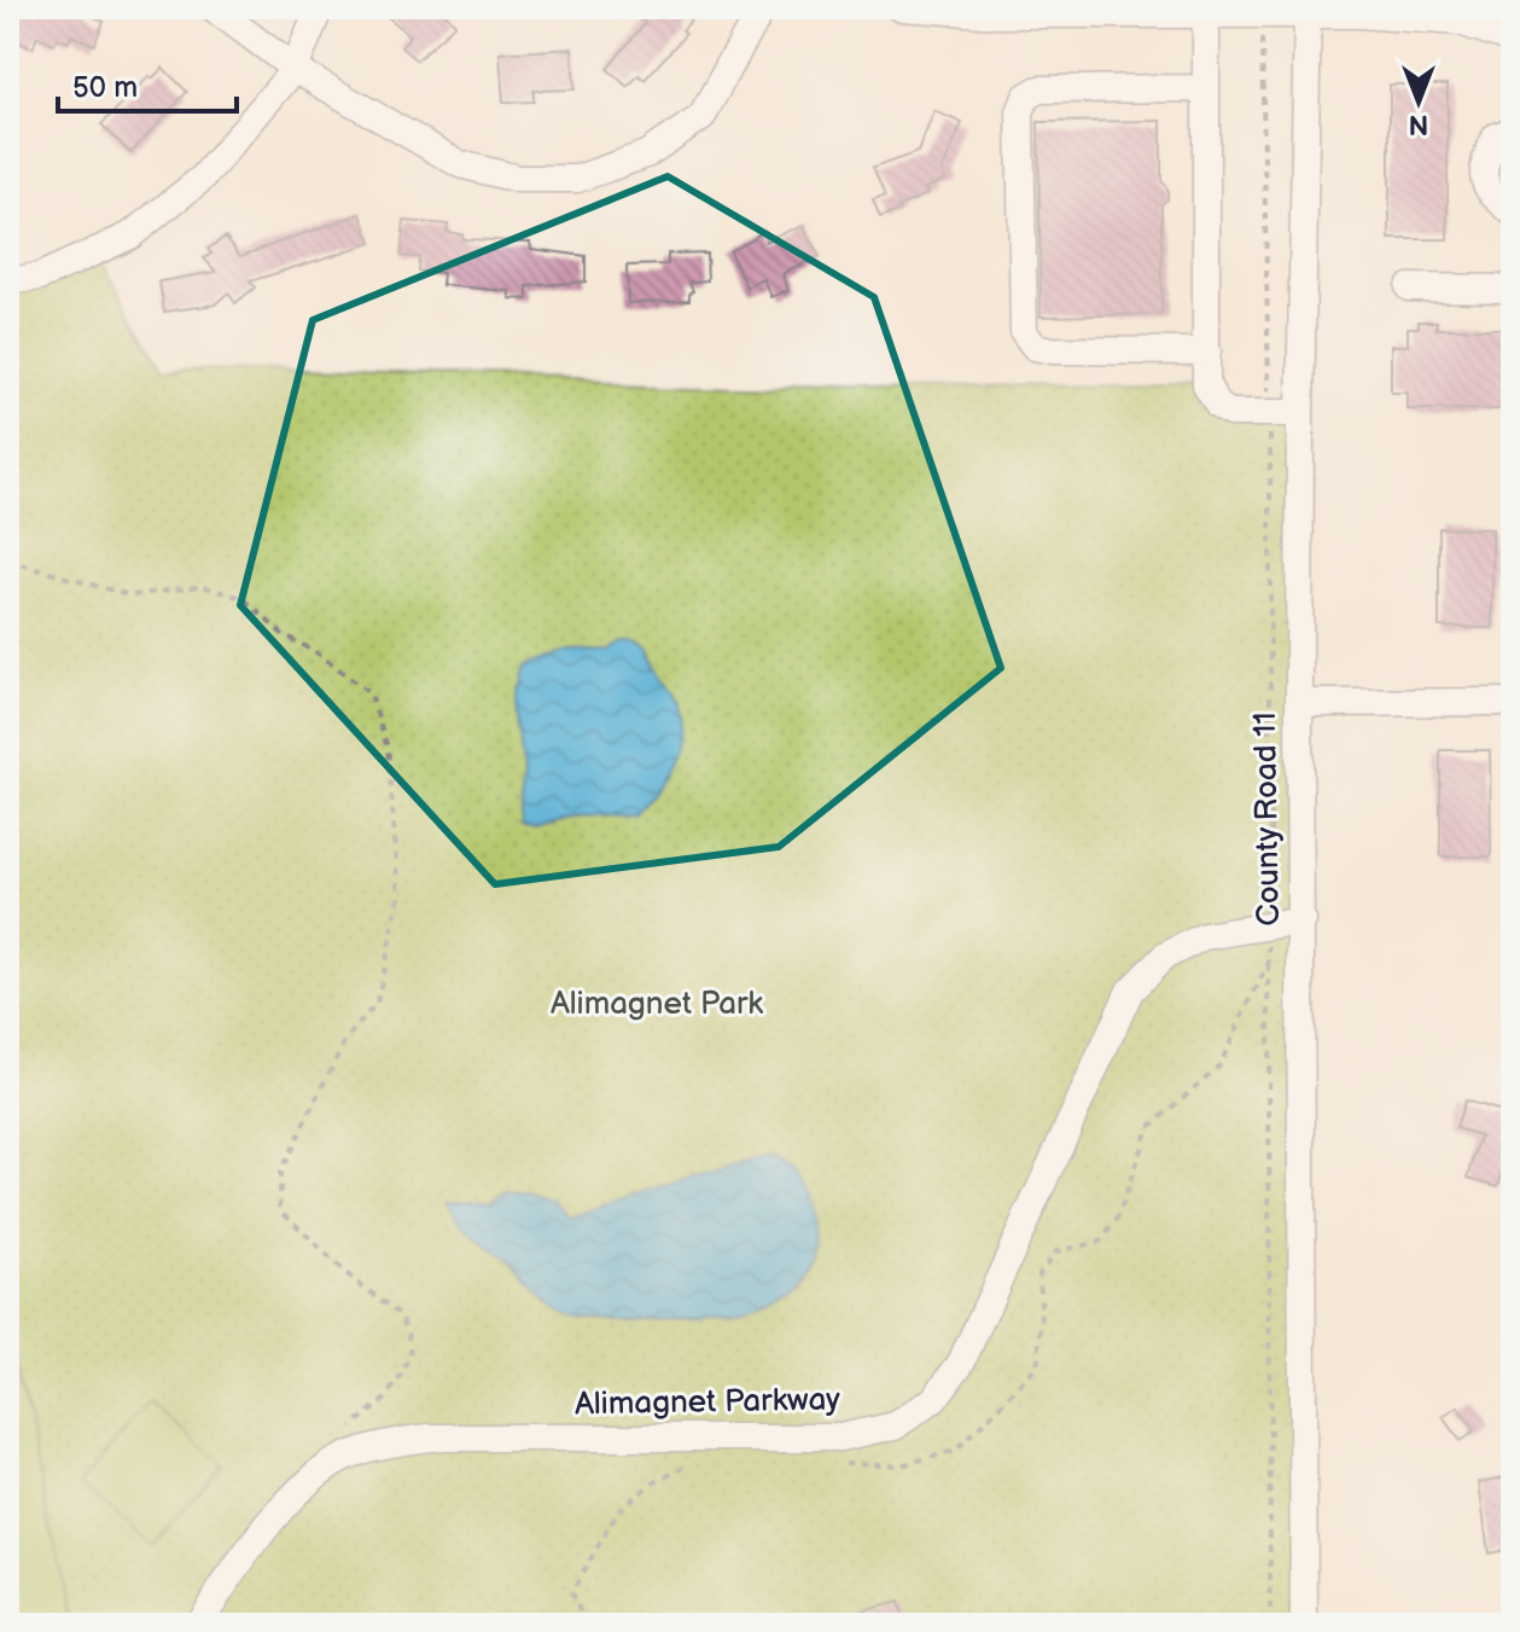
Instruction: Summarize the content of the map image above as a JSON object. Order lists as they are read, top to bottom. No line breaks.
{"streets":{"street":["County Road 11","Alimagnet Parkway"]},"crossings":[["County Road 11","Alimagnet Parkway"]],"parks":["Alimagnet Park"],"scale_bar":"50 m","north":"bottom"}
